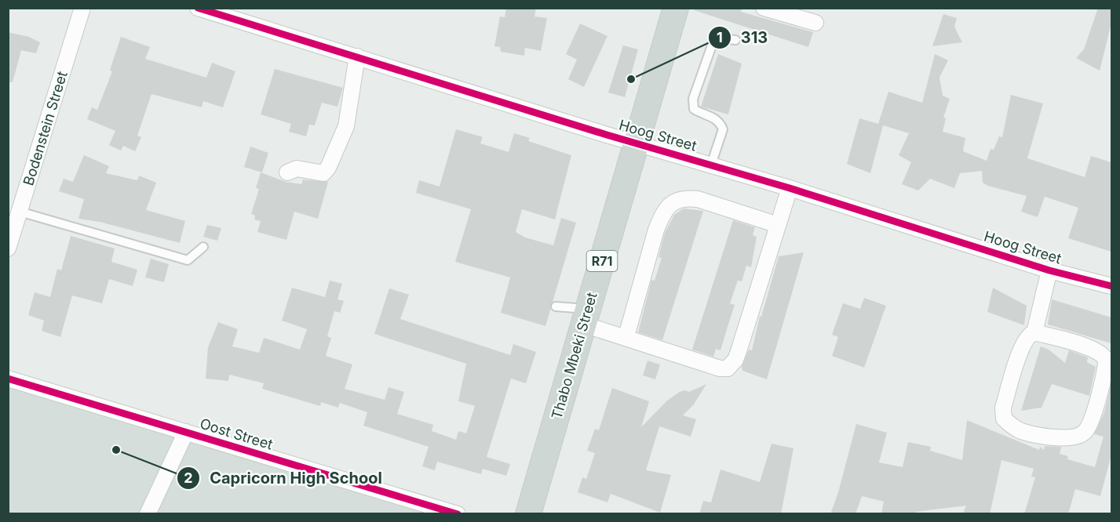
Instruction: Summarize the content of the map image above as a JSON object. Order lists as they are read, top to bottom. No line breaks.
{"streets":{"main road":["R71","Thabo Mbeki Street"],"street":["Bodenstein Street","Hoog Street","Oost Street"]},"crossings":[["Hoog Street","Thabo Mbeki Street"]],"places":["313","Capricorn High School"]}
